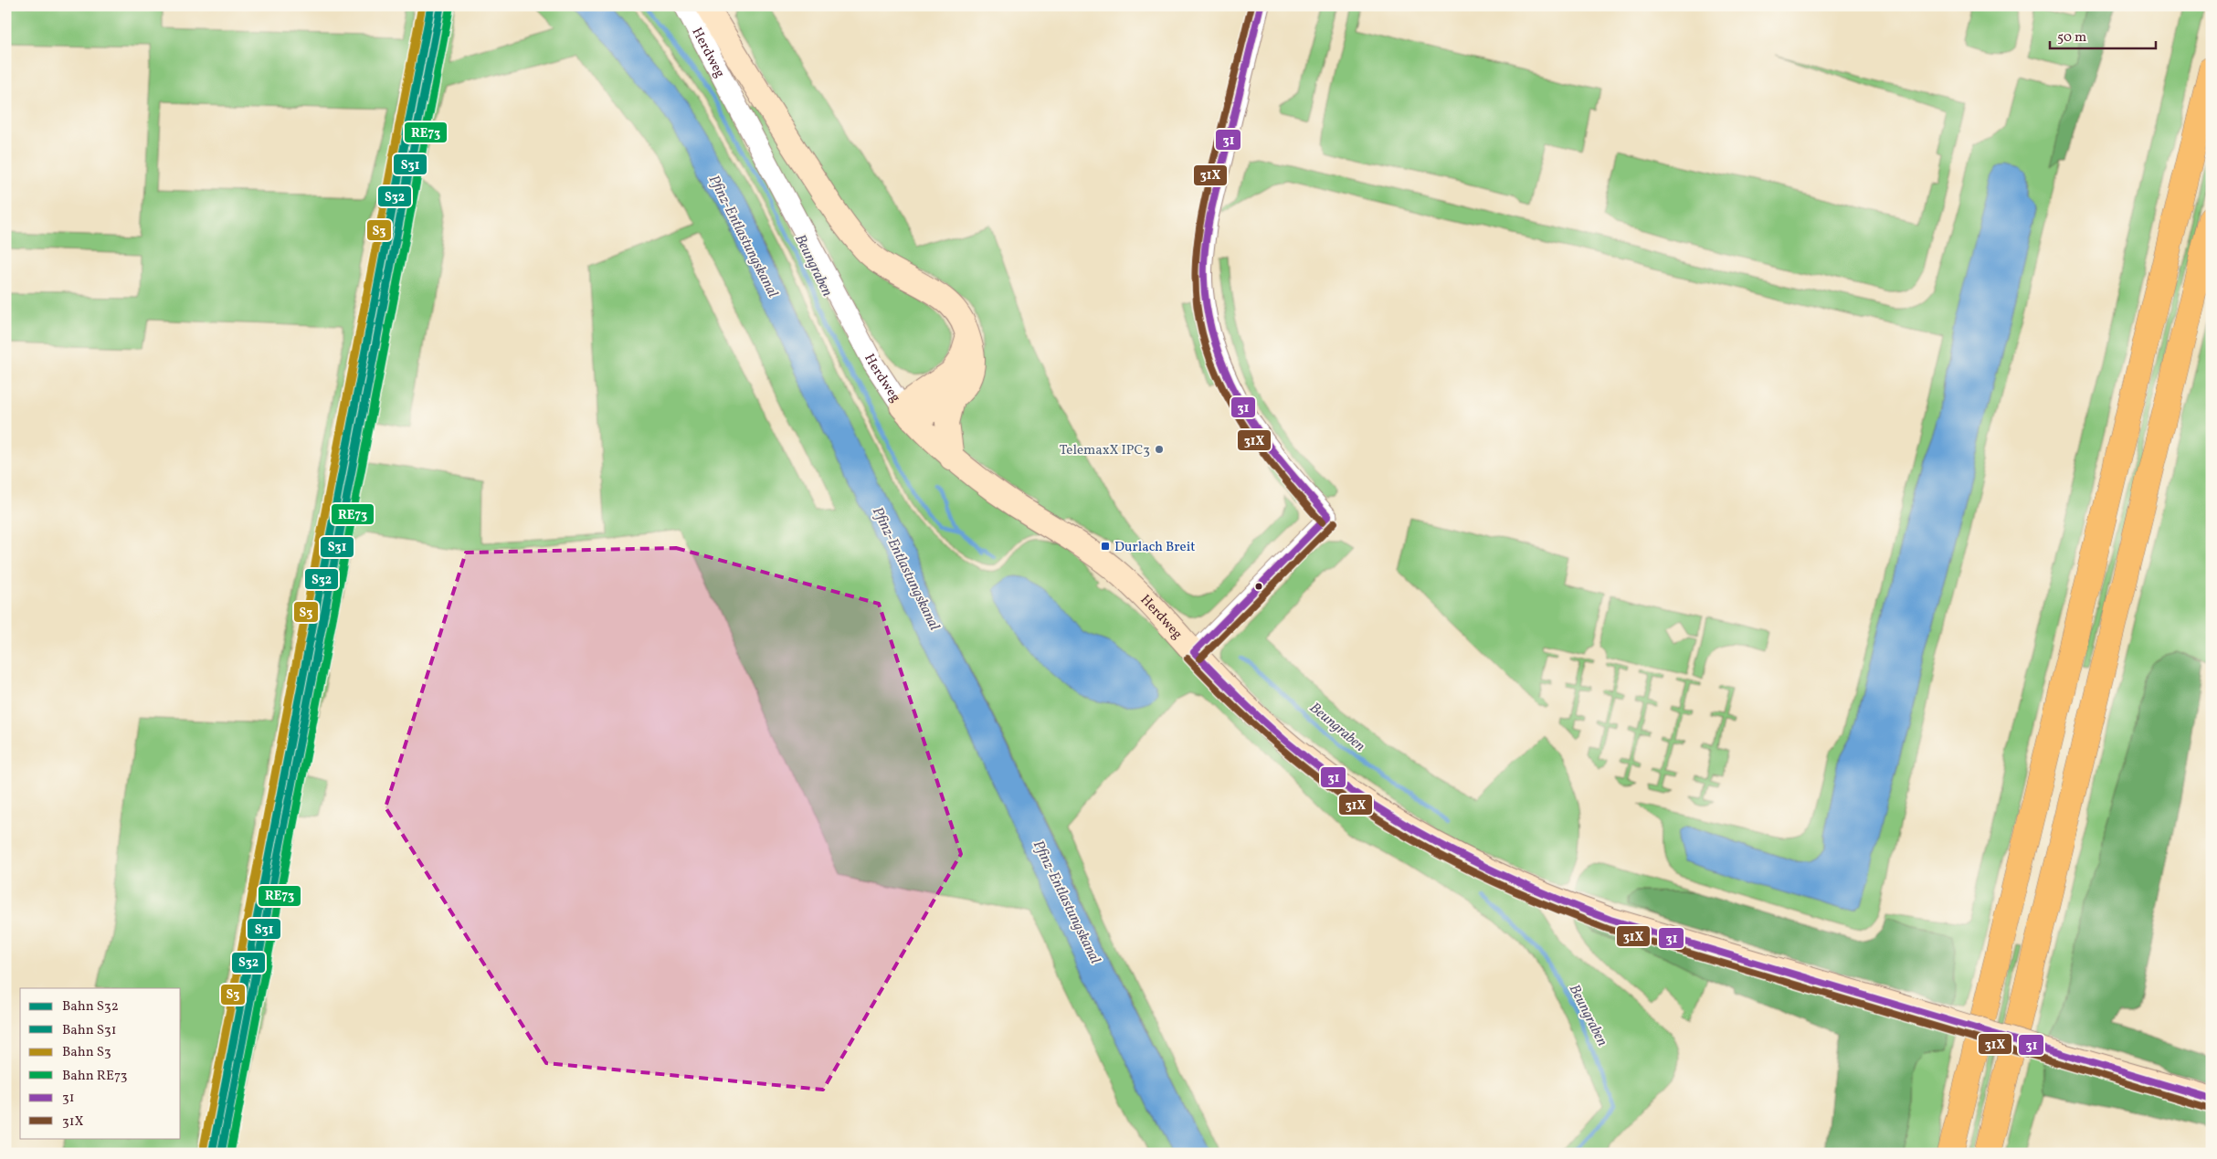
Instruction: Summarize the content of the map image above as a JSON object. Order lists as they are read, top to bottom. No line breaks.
{"streets":{"main road":["Herdweg"]},"water":["Pfinz-Entlastungskanal","Beungraben"],"places":{"other":["TelemaxX IPC3"],"transit":["Durlach Breit"]},"lines":["rail line S32","rail line S3","transit line 31","transit line 31X","rail line S31","rail line RE73"],"legend":["Bahn S32","Bahn S31","Bahn S3","Bahn RE73","31","31X"],"scale_bar":"50 m"}
